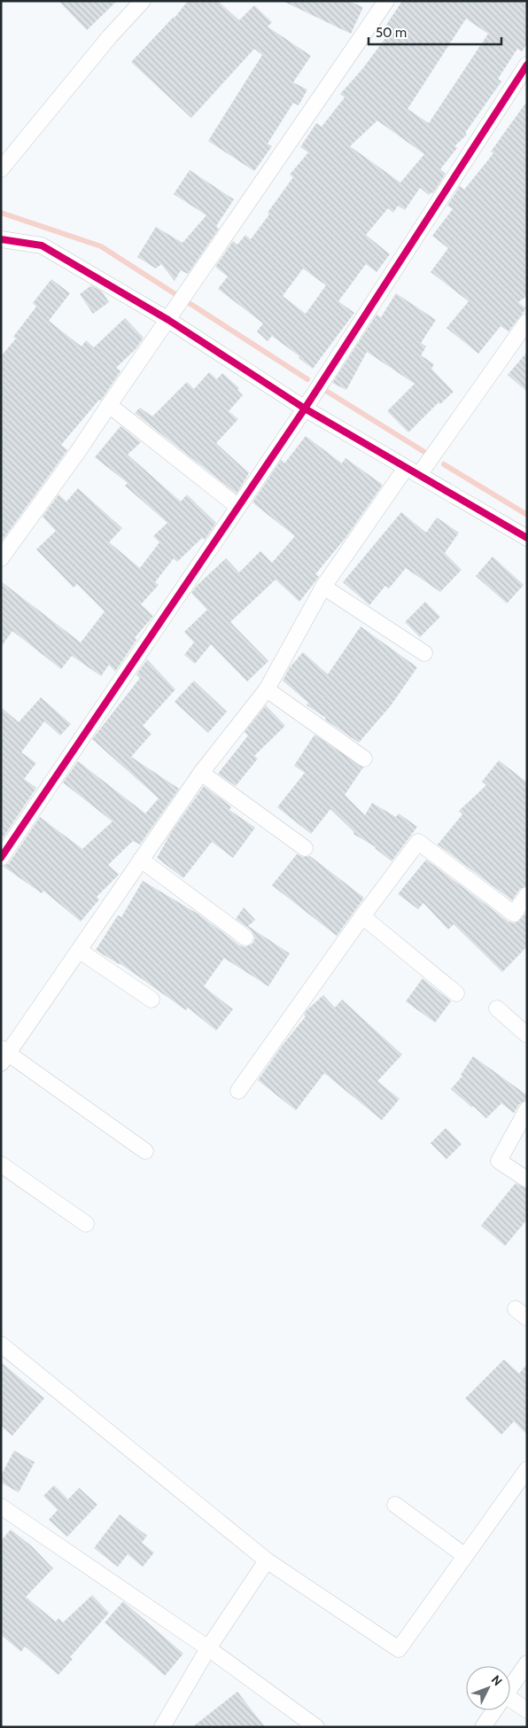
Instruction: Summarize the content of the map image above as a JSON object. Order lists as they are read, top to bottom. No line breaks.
{"scale_bar":"50 m","north":"top right"}
